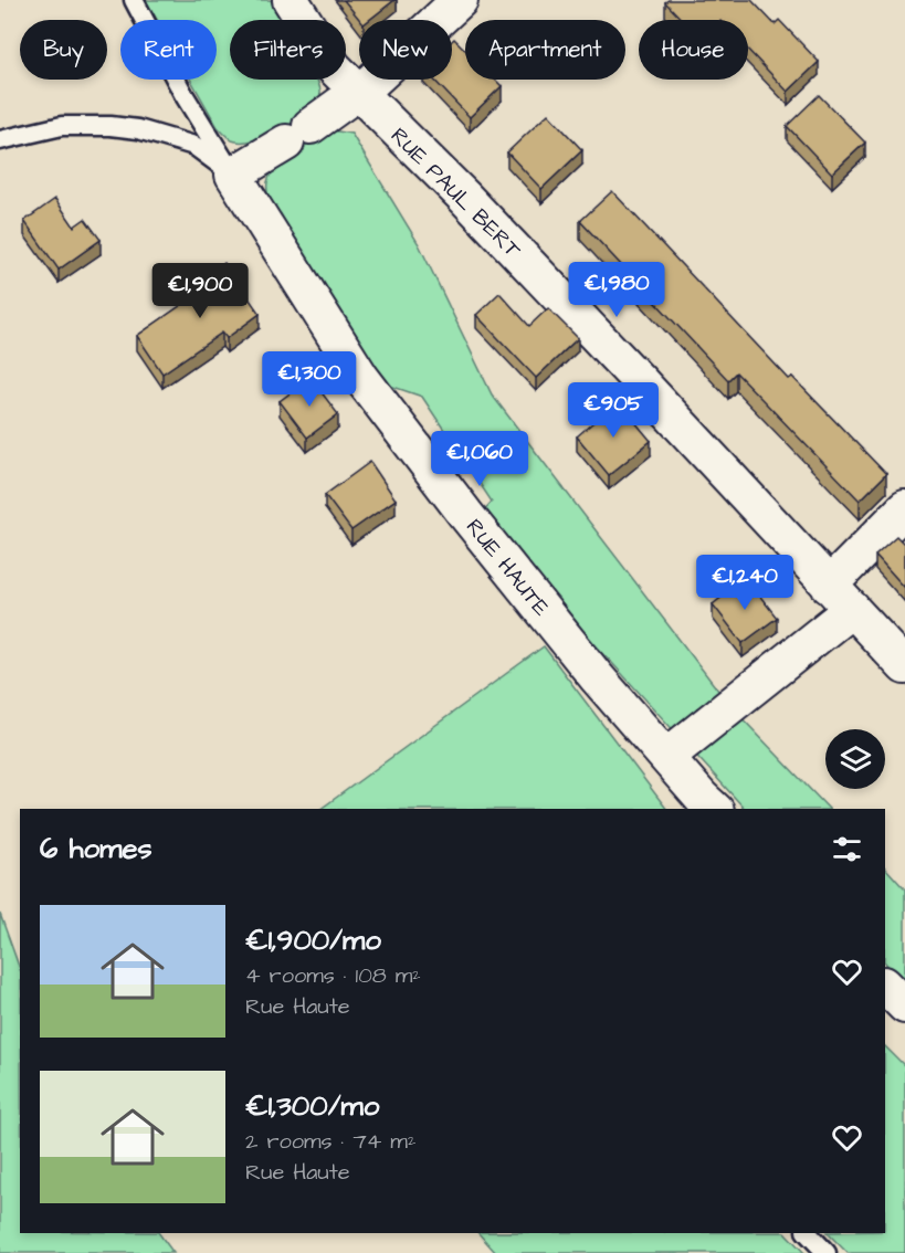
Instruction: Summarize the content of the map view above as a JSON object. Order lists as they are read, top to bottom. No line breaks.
{"streets":{"street":["RUE PAUL BERT","RUE HAUTE"]},"page":{"chip":["Buy","Rent","Filters","New","Apartment","House"],"price":["€1,980","€1,900","€1,300","€905","€1,060","€1,240"],"heading":"6 homes","list":[{"name":"€1,900/mo","note":"4 rooms · 108 m² · Rue Haute"},{"name":"€1,300/mo","note":"2 rooms · 74 m² · Rue Haute"}]}}
